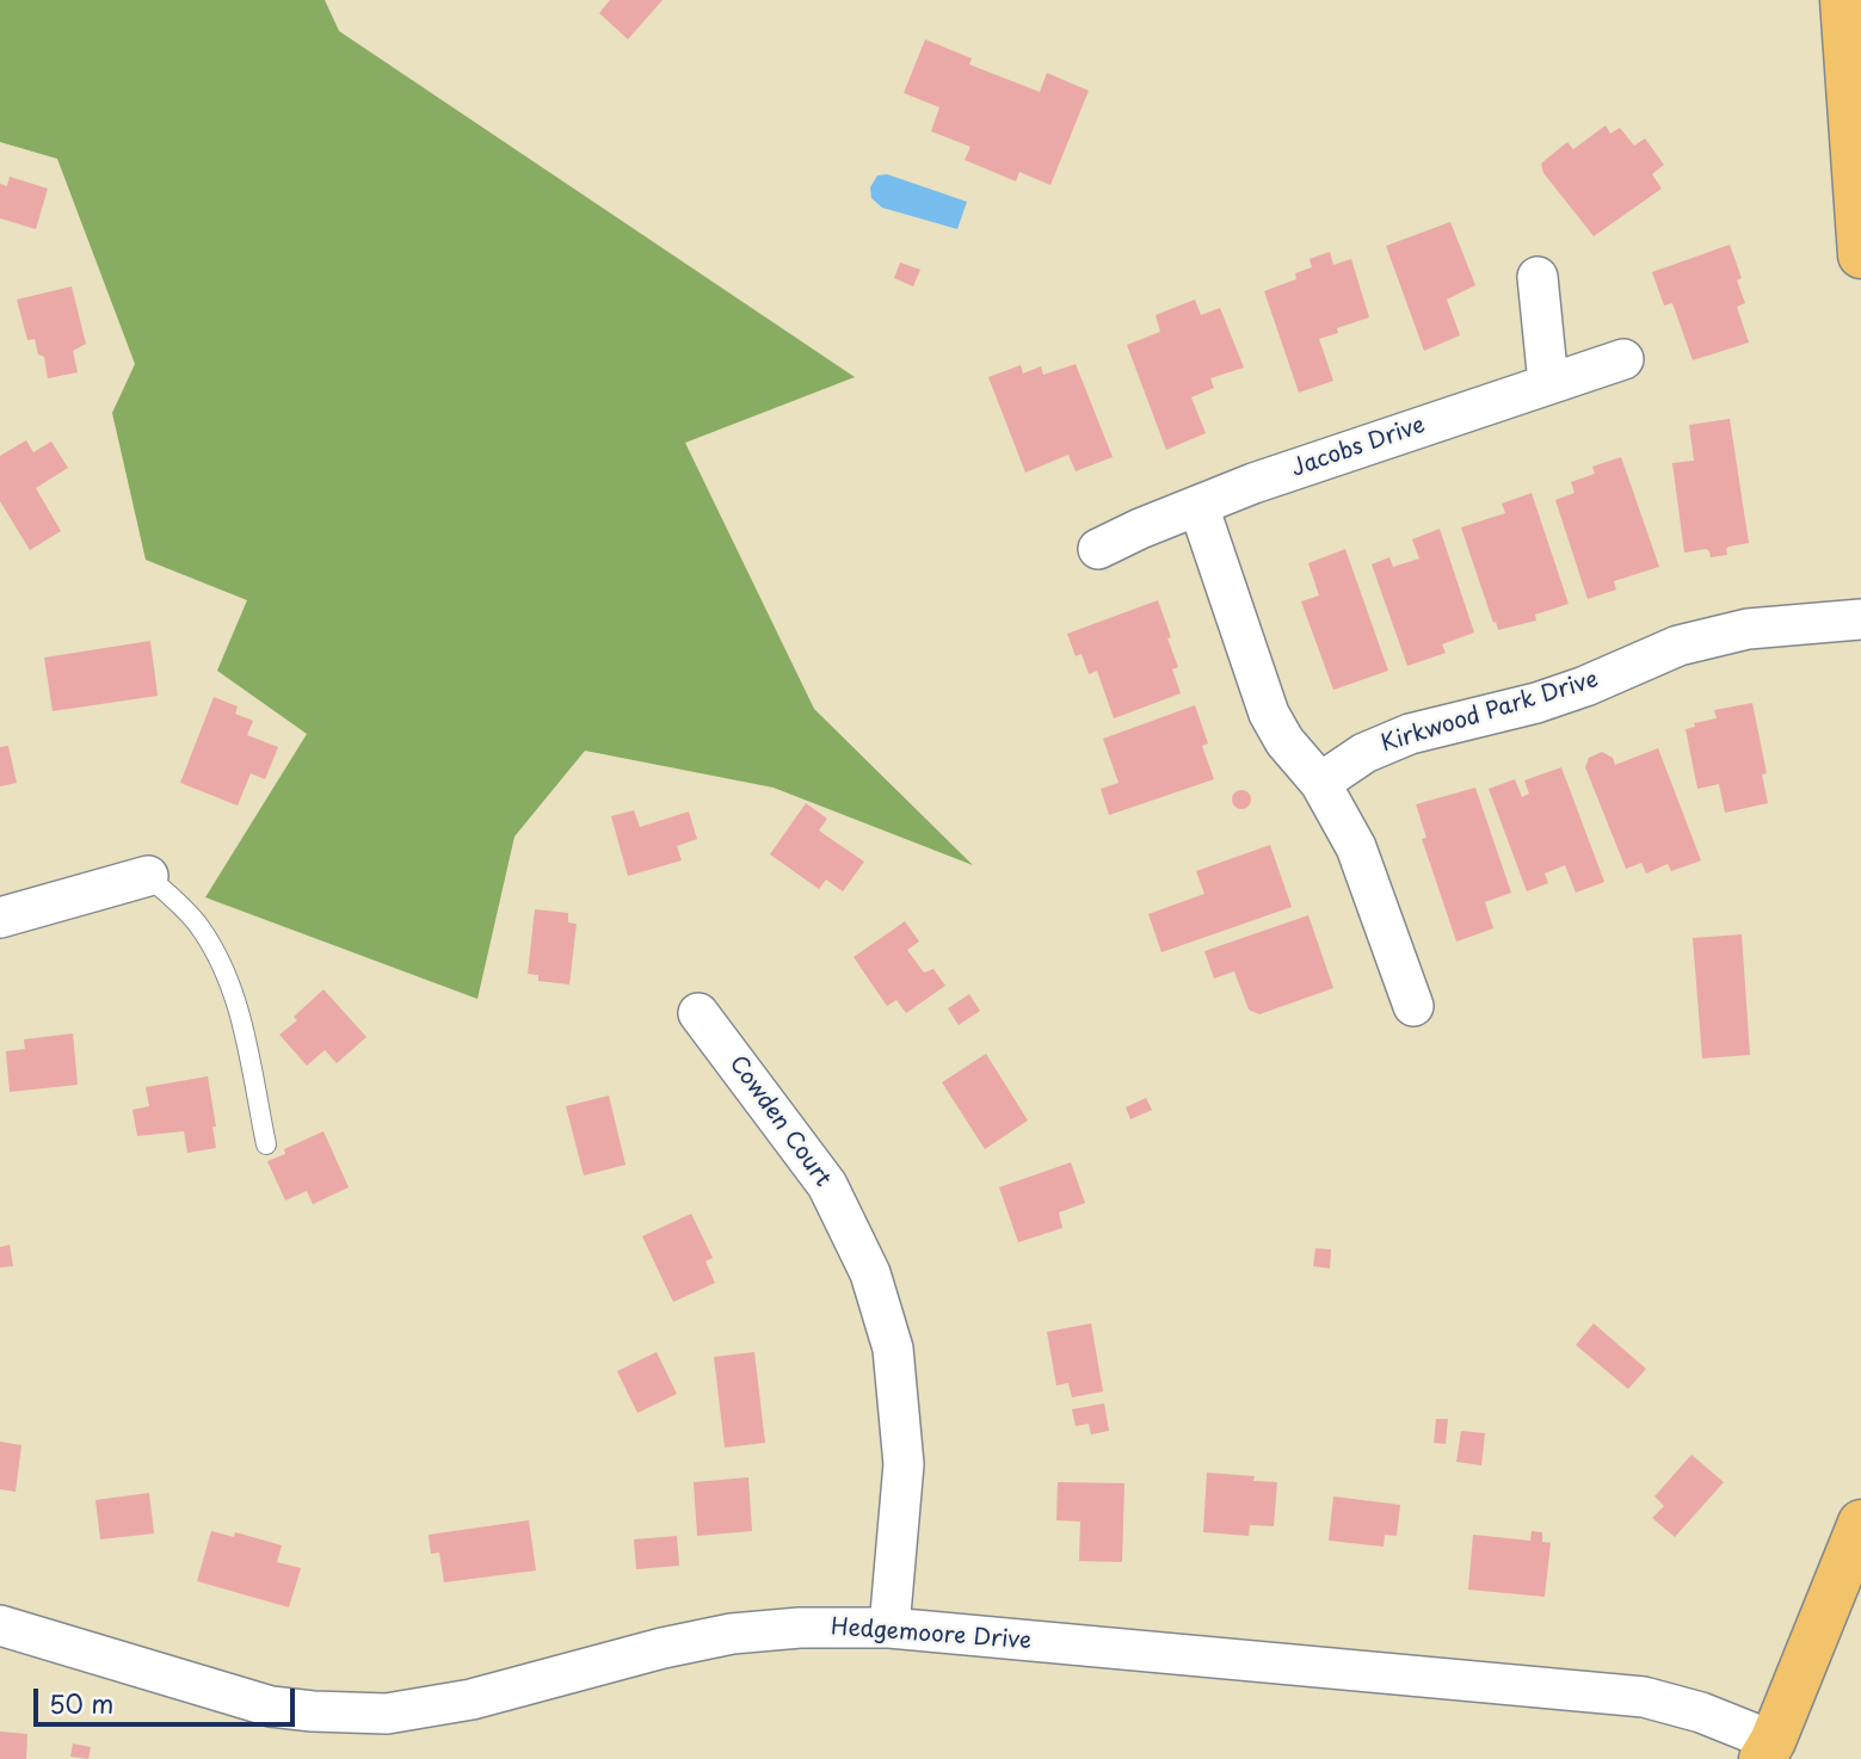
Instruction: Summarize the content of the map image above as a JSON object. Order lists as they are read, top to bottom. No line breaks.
{"streets":{"street":["Jacobs Drive","Kirkwood Park Drive","Cowden Court","Hedgemoore Drive"]},"crossings":[["Cowden Court","Hedgemoore Drive"]],"scale_bar":"50 m"}
